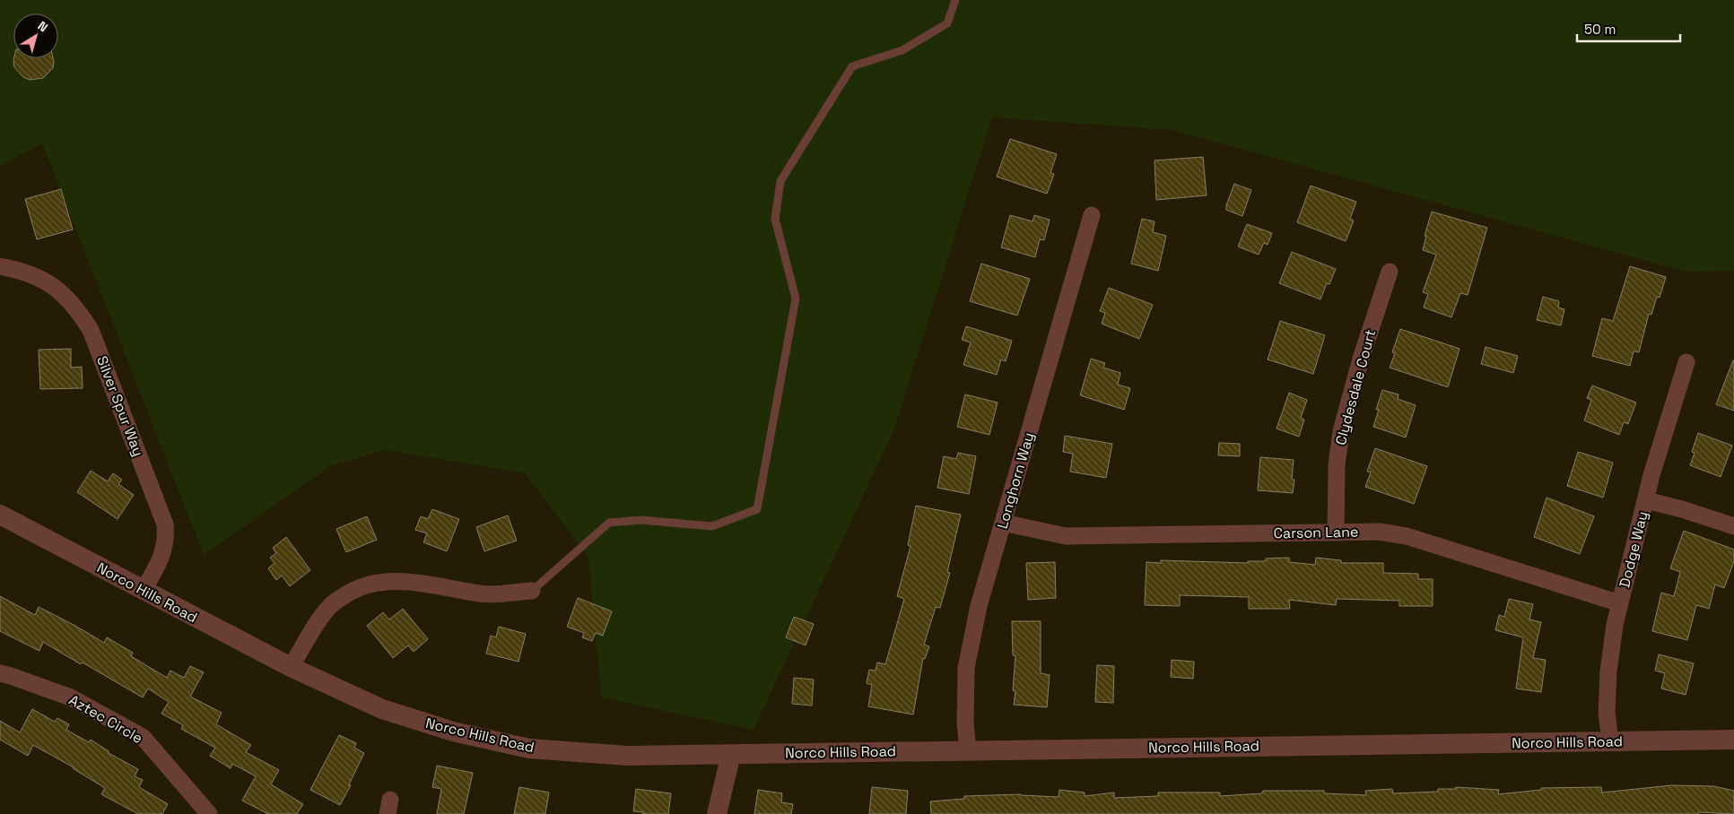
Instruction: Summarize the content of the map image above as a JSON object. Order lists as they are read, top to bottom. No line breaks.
{"streets":{"street":["Clydesdale Court","Silver Spur Way","Longhorn Way","Carson Lane","Dodge Way","Norco Hills Road","Aztec Circle"]},"crossings":[["Clydesdale Court","Carson Lane"],["Silver Spur Way","Norco Hills Road"],["Longhorn Way","Carson Lane"],["Longhorn Way","Norco Hills Road"],["Carson Lane","Dodge Way"],["Dodge Way","Norco Hills Road"]],"scale_bar":"50 m","north":"top right"}
